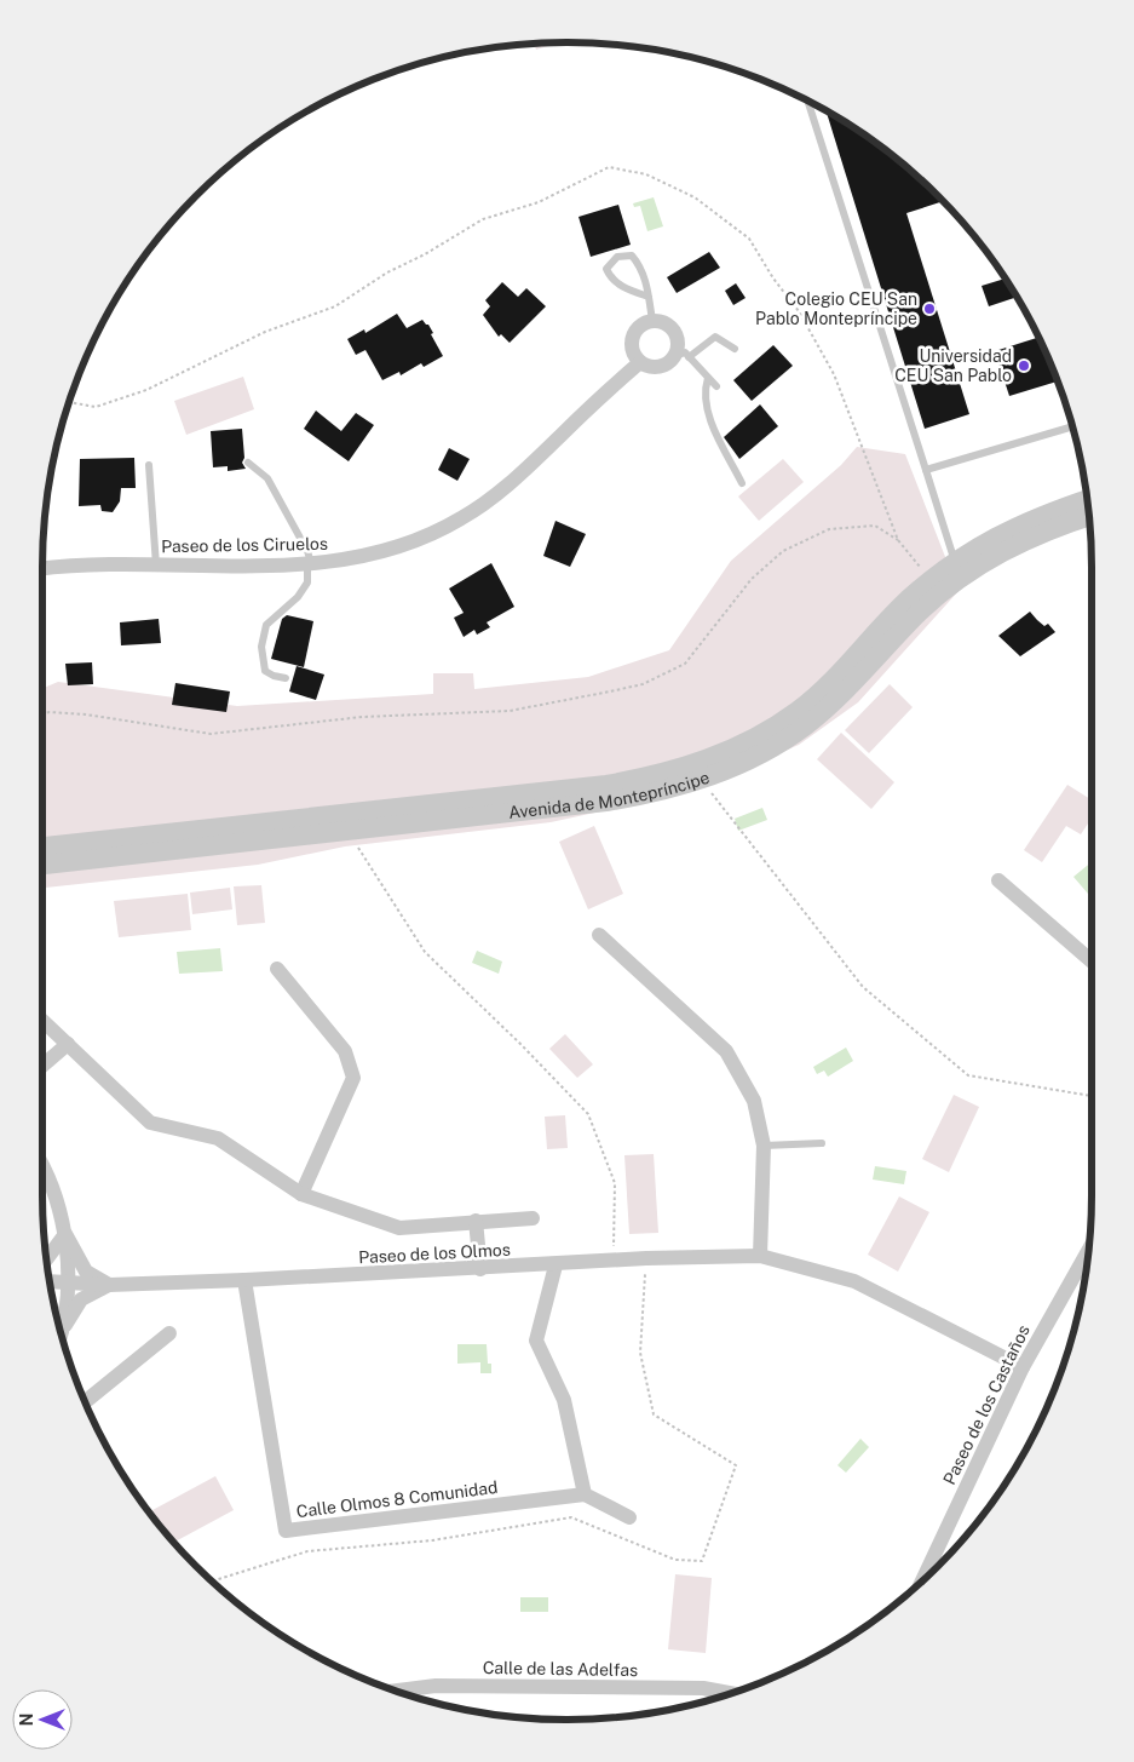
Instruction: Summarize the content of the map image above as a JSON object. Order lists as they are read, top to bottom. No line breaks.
{"streets":{"street":["Paseo de los Ciruelos","Avenida de Montepríncipe","Paseo de los Olmos","Paseo de los Castaños","Calle Olmos 8 Comunidad","Calle de las Adelfas"]},"crossings":[["Paseo de los Olmos","Paseo de los Castaños"],["Paseo de los Olmos","Calle Olmos 8 Comunidad"]],"places":["Colegio CEU San Pablo Montepríncipe","Universidad CEU San Pablo"],"north":"left"}
